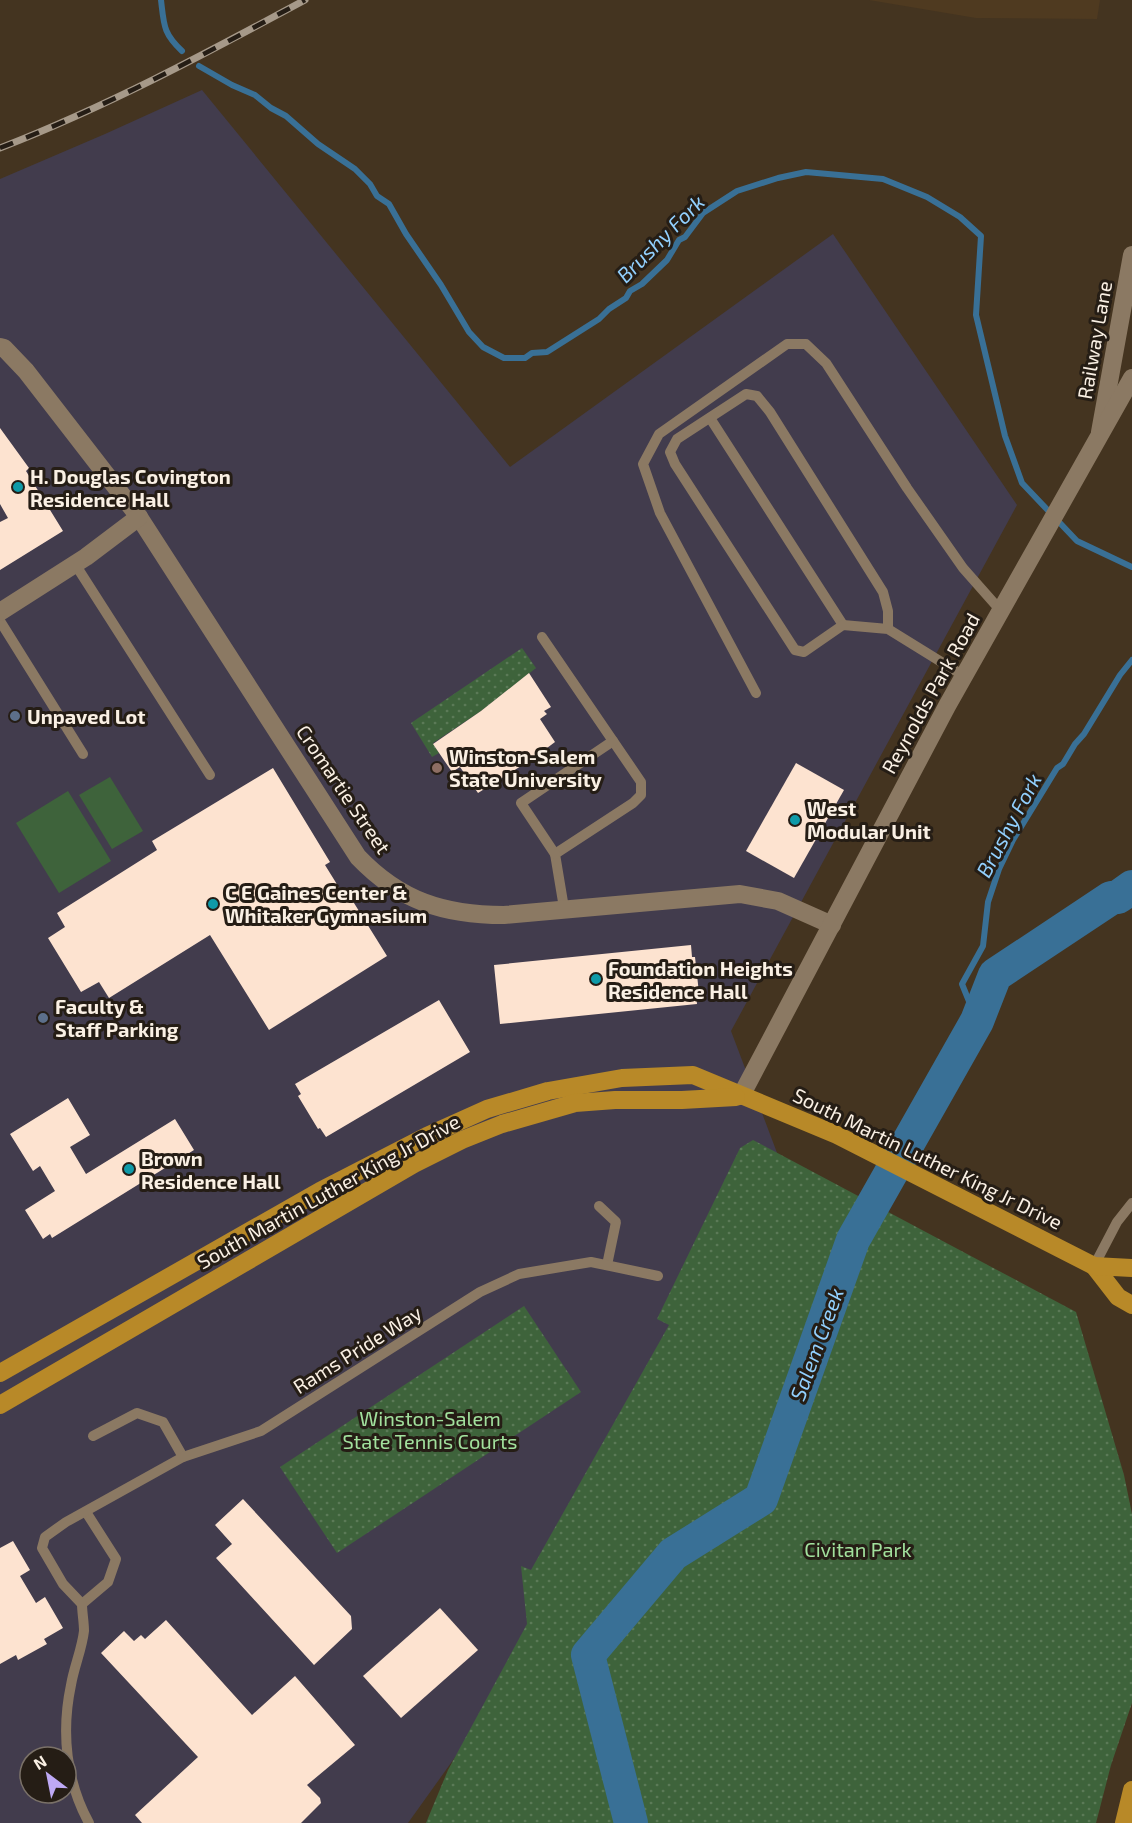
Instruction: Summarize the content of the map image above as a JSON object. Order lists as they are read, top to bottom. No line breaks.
{"streets":{"main road":["South Martin Luther King Jr Drive"],"street":["Railway Lane","Reynolds Park Road","Cromartie Street"],"lane":["Rams Pride Way"]},"crossings":[["Railway Lane","Reynolds Park Road"],["Reynolds Park Road","Cromartie Street"],["Reynolds Park Road","South Martin Luther King Jr Drive"]],"water":["Brushy Fork","Salem Creek"],"parks":["Winston-Salem State Tennis Courts","Civitan Park"],"places":["H. Douglas Covington Residence Hall","Unpaved Lot","Winston-Salem State University","West Modular Unit","C E Gaines Center & Whitaker Gymnasium","Foundation Heights Residence Hall","Faculty & Staff Parking","Brown Residence Hall"],"north":"top left"}
